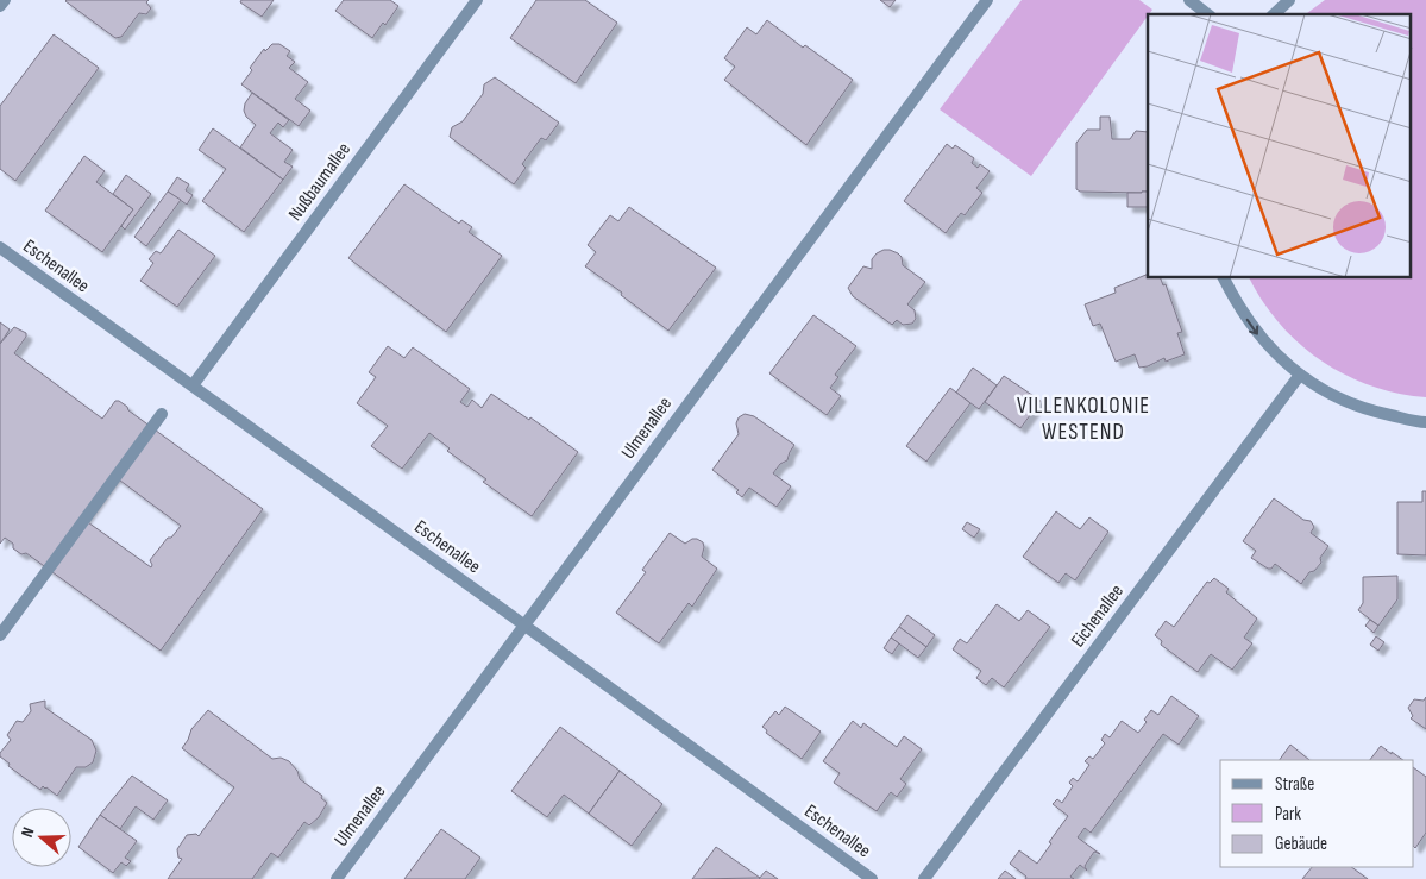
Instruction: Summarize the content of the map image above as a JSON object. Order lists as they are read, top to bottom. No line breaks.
{"streets":{"street":["Nußbaumallee","Eschenallee","Ulmenallee","Eichenallee"]},"crossings":[["Nußbaumallee","Eschenallee"],["Eschenallee","Ulmenallee"]],"districts":["VILLENKOLONIE WESTEND"],"legend":["Straße","Park","Gebäude"],"north":"left"}
